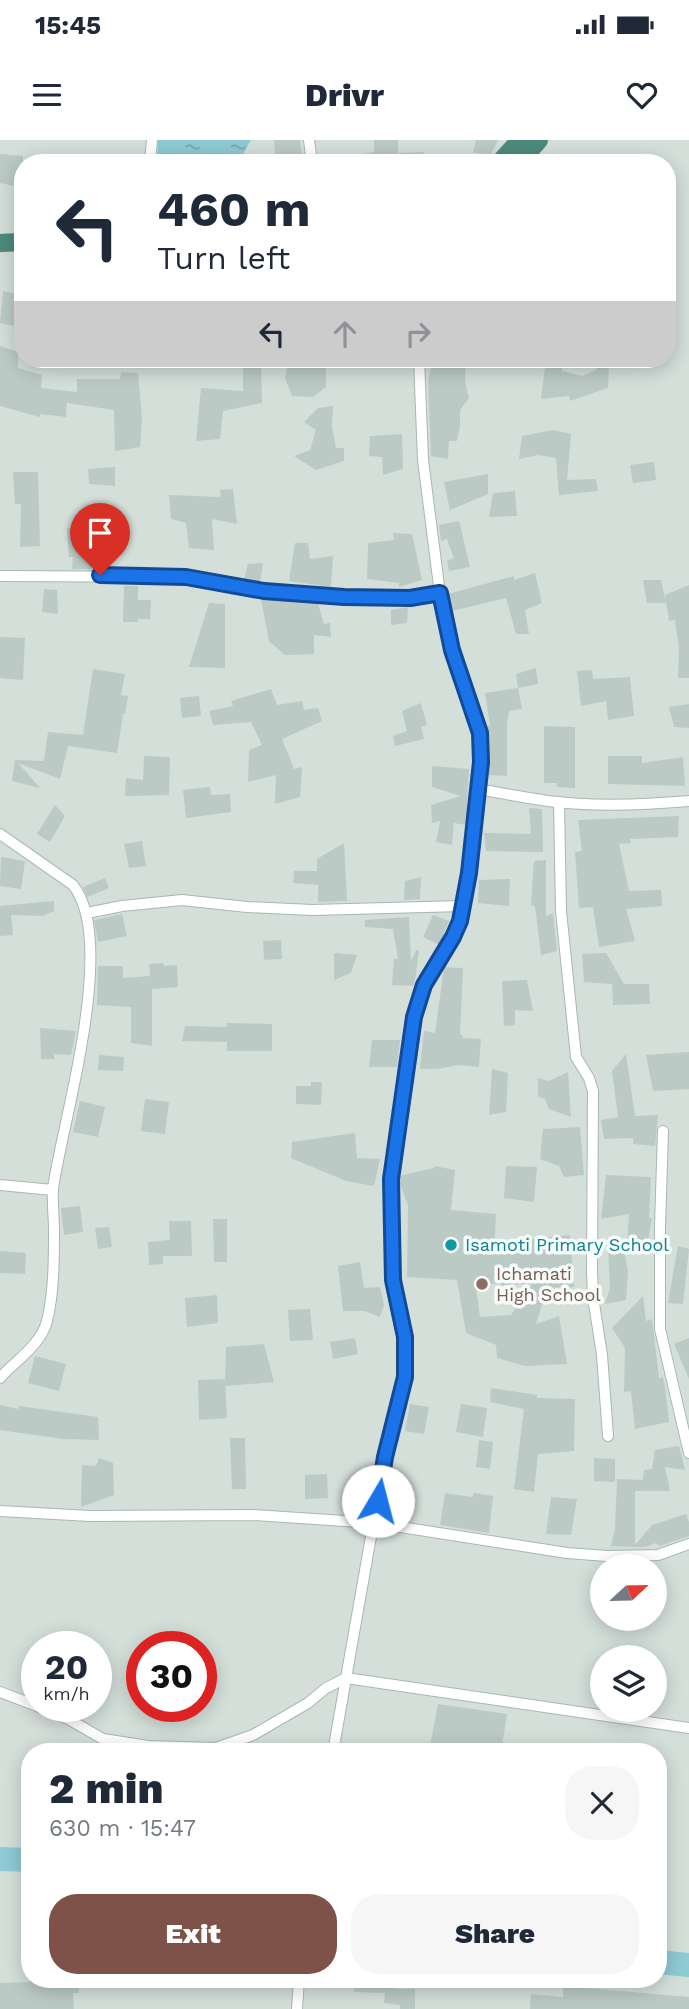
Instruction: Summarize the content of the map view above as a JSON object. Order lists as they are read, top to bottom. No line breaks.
{"places":["Isamoti Primary School","Ichamati High School"],"north":"right","page":{"status":"15:45","header":"Drivr","turn":["460 m","Turn left"],"speed":"20 km/h","limit":"30","heading":["2 min","630 m · 15:47"],"buttons":["Exit","Share"]}}
